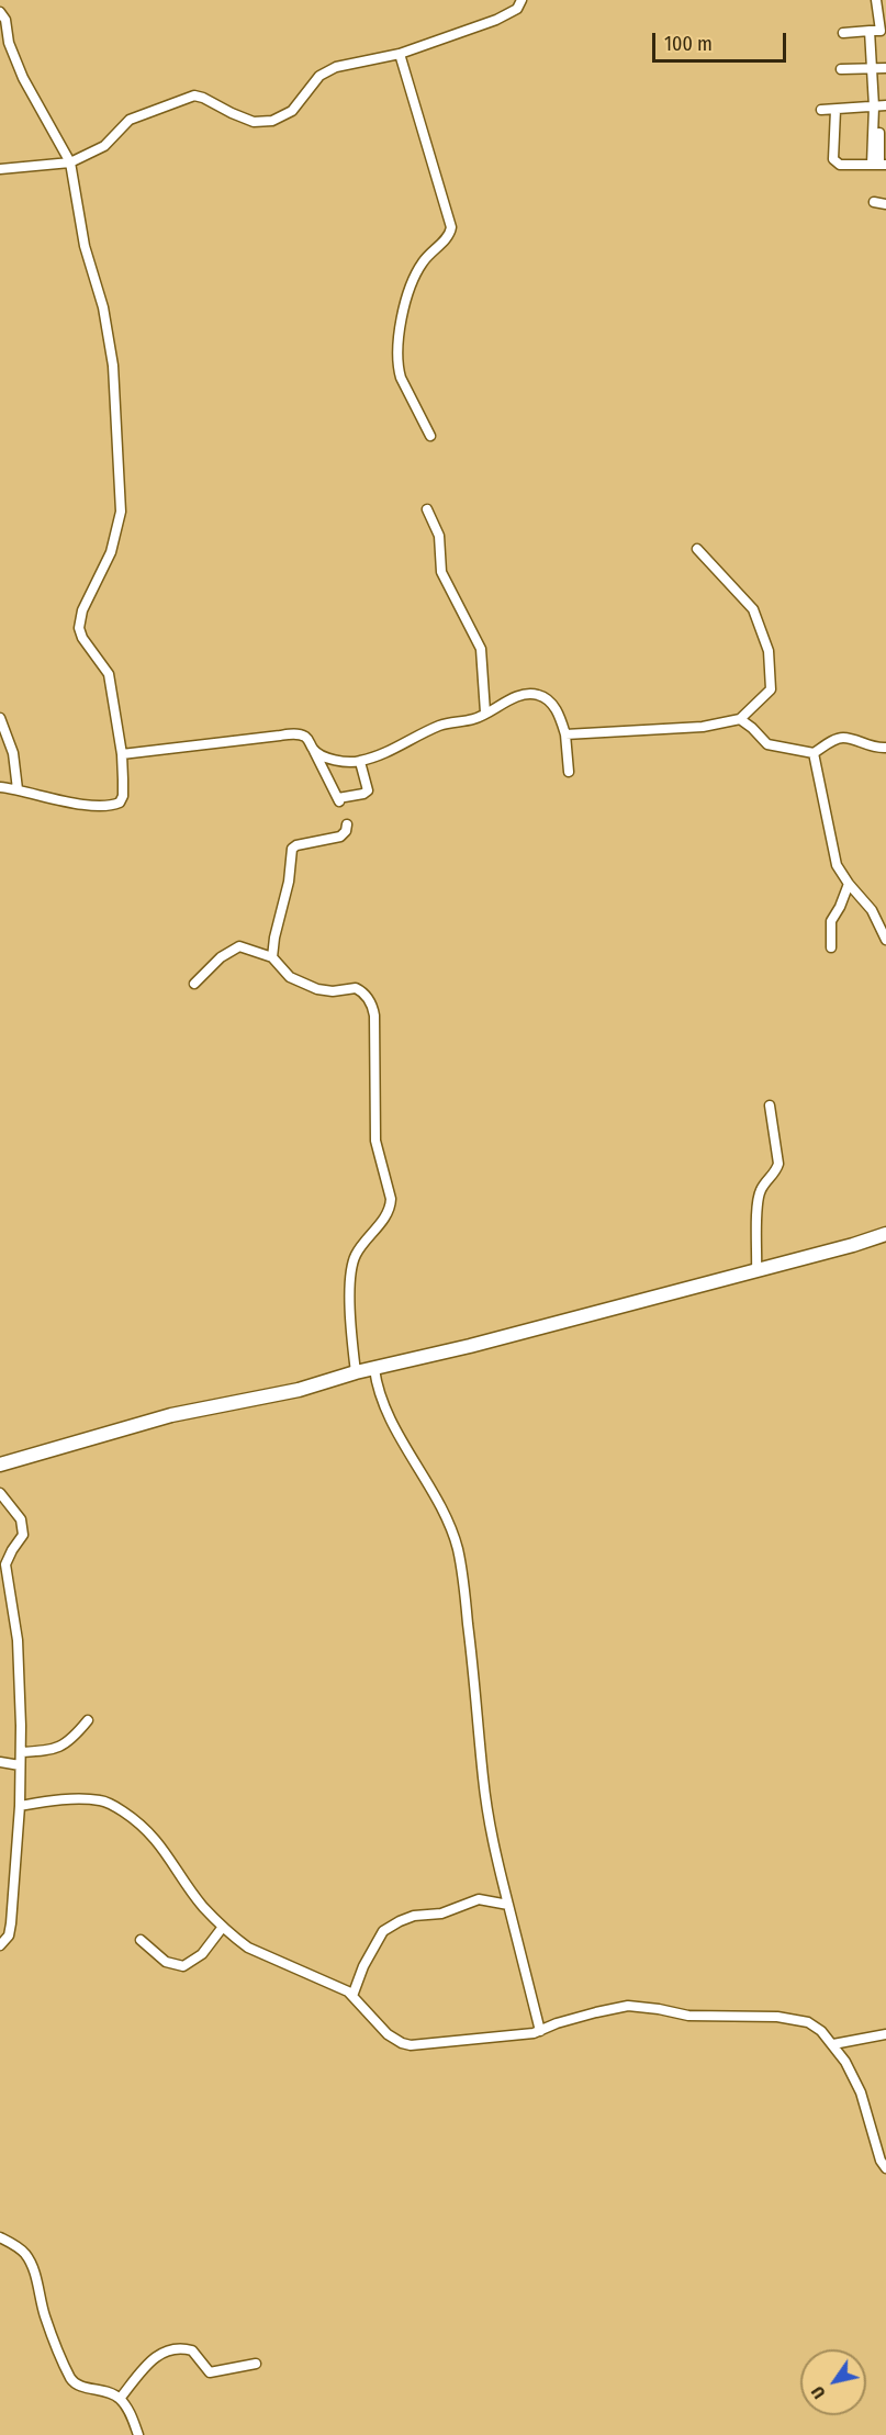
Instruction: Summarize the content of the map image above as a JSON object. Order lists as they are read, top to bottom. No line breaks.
{"scale_bar":"100 m","north":"bottom left"}
